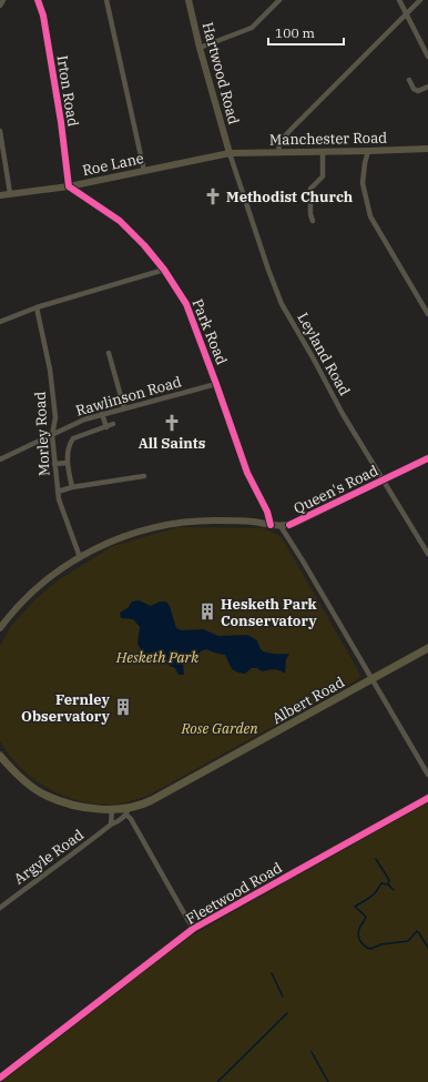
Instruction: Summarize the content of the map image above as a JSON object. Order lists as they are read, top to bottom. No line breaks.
{"streets":{"highway":["Albert Road"],"main road":["Hartwood Road","Manchester Road","Roe Lane","Queen's Road"],"street":["Irton Road","Park Road","Leyland Road","Rawlinson Road","Morley Road","Argyle Road","Fleetwood Road"]},"crossings":[["Hartwood Road","Manchester Road"],["Hartwood Road","Roe Lane"],["Hartwood Road","Leyland Road"],["Irton Road","Roe Lane"],["Irton Road","Park Road"],["Manchester Road","Roe Lane"],["Manchester Road","Leyland Road"],["Roe Lane","Park Road"],["Roe Lane","Leyland Road"],["Park Road","Rawlinson Road"],["Park Road","Queen's Road"],["Leyland Road","Queen's Road"],["Rawlinson Road","Morley Road"],["Morley Road","Queen's Road"],["Albert Road","Argyle Road"]],"parks":["Hesketh Park","Rose Garden"],"places":{"church":["Methodist Church","All Saints"],"building":["Hesketh Park Conservatory","Fernley Observatory"]},"scale_bar":"100 m"}
